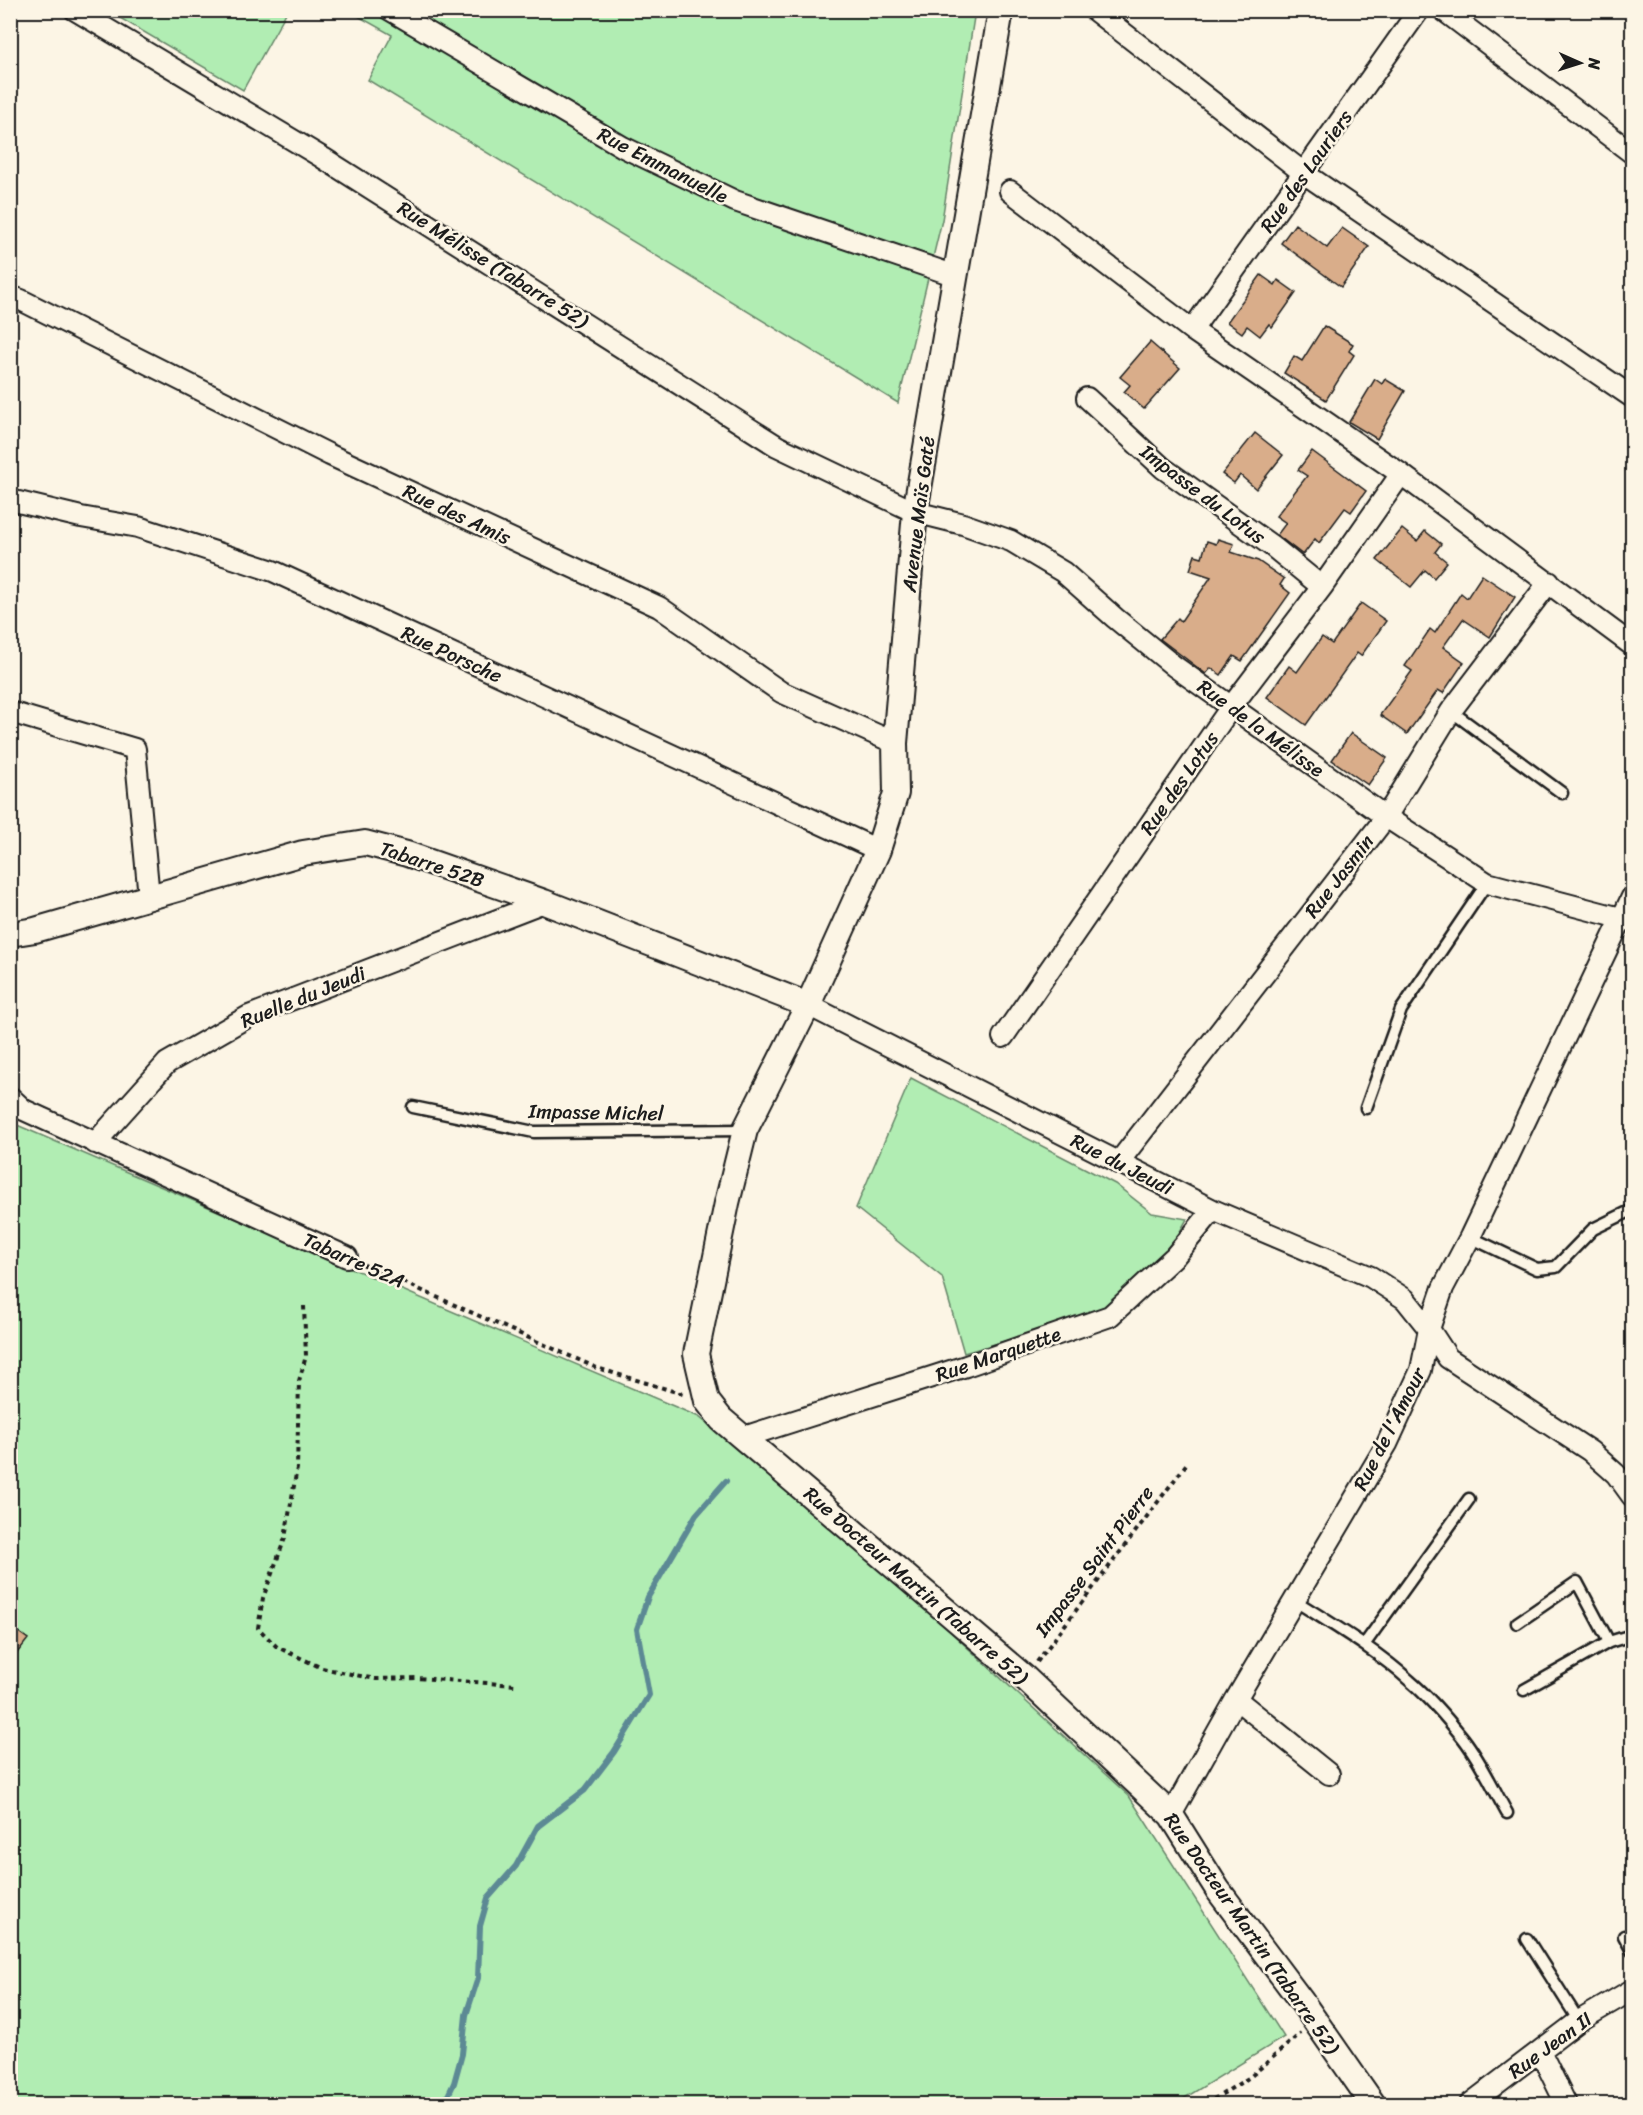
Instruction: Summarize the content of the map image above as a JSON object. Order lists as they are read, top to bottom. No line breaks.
{"streets":{"street":["Rue Emmanuelle","Rue des Lauriers","Rue Mélisse (Tabarre 52)","Impasse du Lotus","Rue des Amis","Avenue Maïs Gaté","Rue Porsche","Rue de la Mélisse","Rue des Lotus","Tabarre 52B","Rue Jasmin","Ruelle du Jeudi","Rue du Jeudi","Tabarre 52A","Rue Marquette","Rue de l'Amour","Rue Docteur Martin (Tabarre 52)","Rue Jean II"],"lane":["Impasse Michel"],"path":["Impasse Saint Pierre"]},"crossings":[["Rue Emmanuelle","Avenue Maïs Gaté"],["Rue Mélisse (Tabarre 52)","Avenue Maïs Gaté"],["Rue Mélisse (Tabarre 52)","Rue de la Mélisse"],["Impasse du Lotus","Rue des Lotus"],["Rue des Amis","Avenue Maïs Gaté"],["Avenue Maïs Gaté","Rue Porsche"],["Avenue Maïs Gaté","Rue de la Mélisse"],["Avenue Maïs Gaté","Tabarre 52B"],["Avenue Maïs Gaté","Rue du Jeudi"],["Avenue Maïs Gaté","Rue Docteur Martin (Tabarre 52)"],["Rue de la Mélisse","Rue des Lotus"],["Rue de la Mélisse","Rue Jasmin"],["Rue de la Mélisse","Rue de l'Amour"],["Tabarre 52B","Ruelle du Jeudi"],["Tabarre 52B","Rue du Jeudi"],["Tabarre 52B","Rue Docteur Martin (Tabarre 52)"],["Rue Jasmin","Rue du Jeudi"],["Ruelle du Jeudi","Tabarre 52A"],["Impasse Michel","Rue Docteur Martin (Tabarre 52)"],["Rue du Jeudi","Rue Marquette"],["Rue du Jeudi","Rue de l'Amour"],["Rue du Jeudi","Rue Docteur Martin (Tabarre 52)"],["Tabarre 52A","Rue Docteur Martin (Tabarre 52)"],["Rue Marquette","Rue Docteur Martin (Tabarre 52)"],["Rue de l'Amour","Rue Docteur Martin (Tabarre 52)"],["Impasse Saint Pierre","Rue Docteur Martin (Tabarre 52)"]],"north":"right"}
